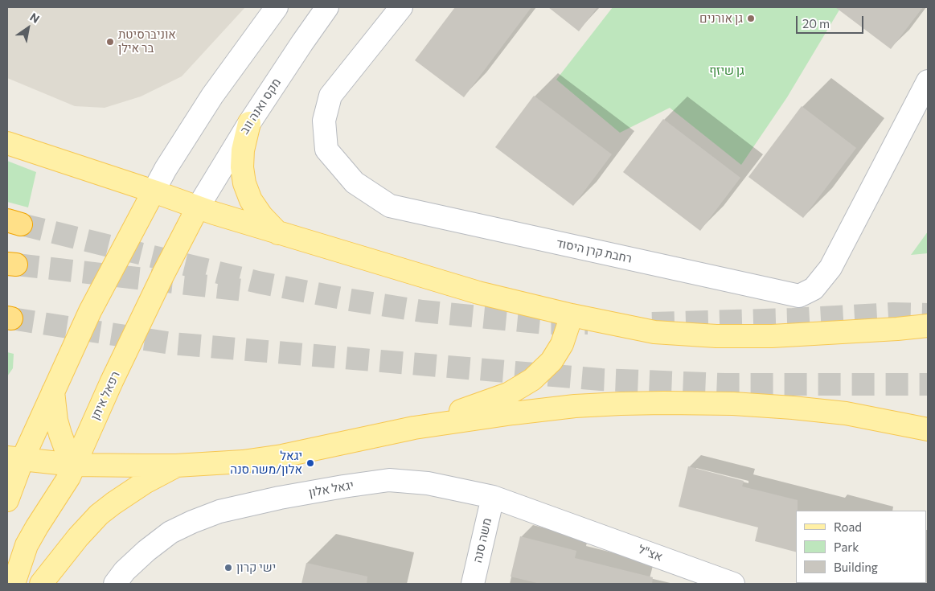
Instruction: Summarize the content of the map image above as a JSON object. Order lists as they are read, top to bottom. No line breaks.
{"streets":{"main road":["רפאל איתן"],"street":["מקס ואנה ווב","רחבת קרן היסוד","יגאל אלון","משה סנה","אצ\"ל"]},"crossings":[["מקס ואנה ווב","רפאל איתן"],["יגאל אלון","משה סנה"],["יגאל אלון","אצ\"ל"]],"parks":["גן שיזף"],"places":["גן אורנים","אוניברסיטת בר אילן","יגאל אלון/משה סנה","ישי קרון"],"legend":["Road","Park","Building"],"scale_bar":"20 m","north":"top right"}
